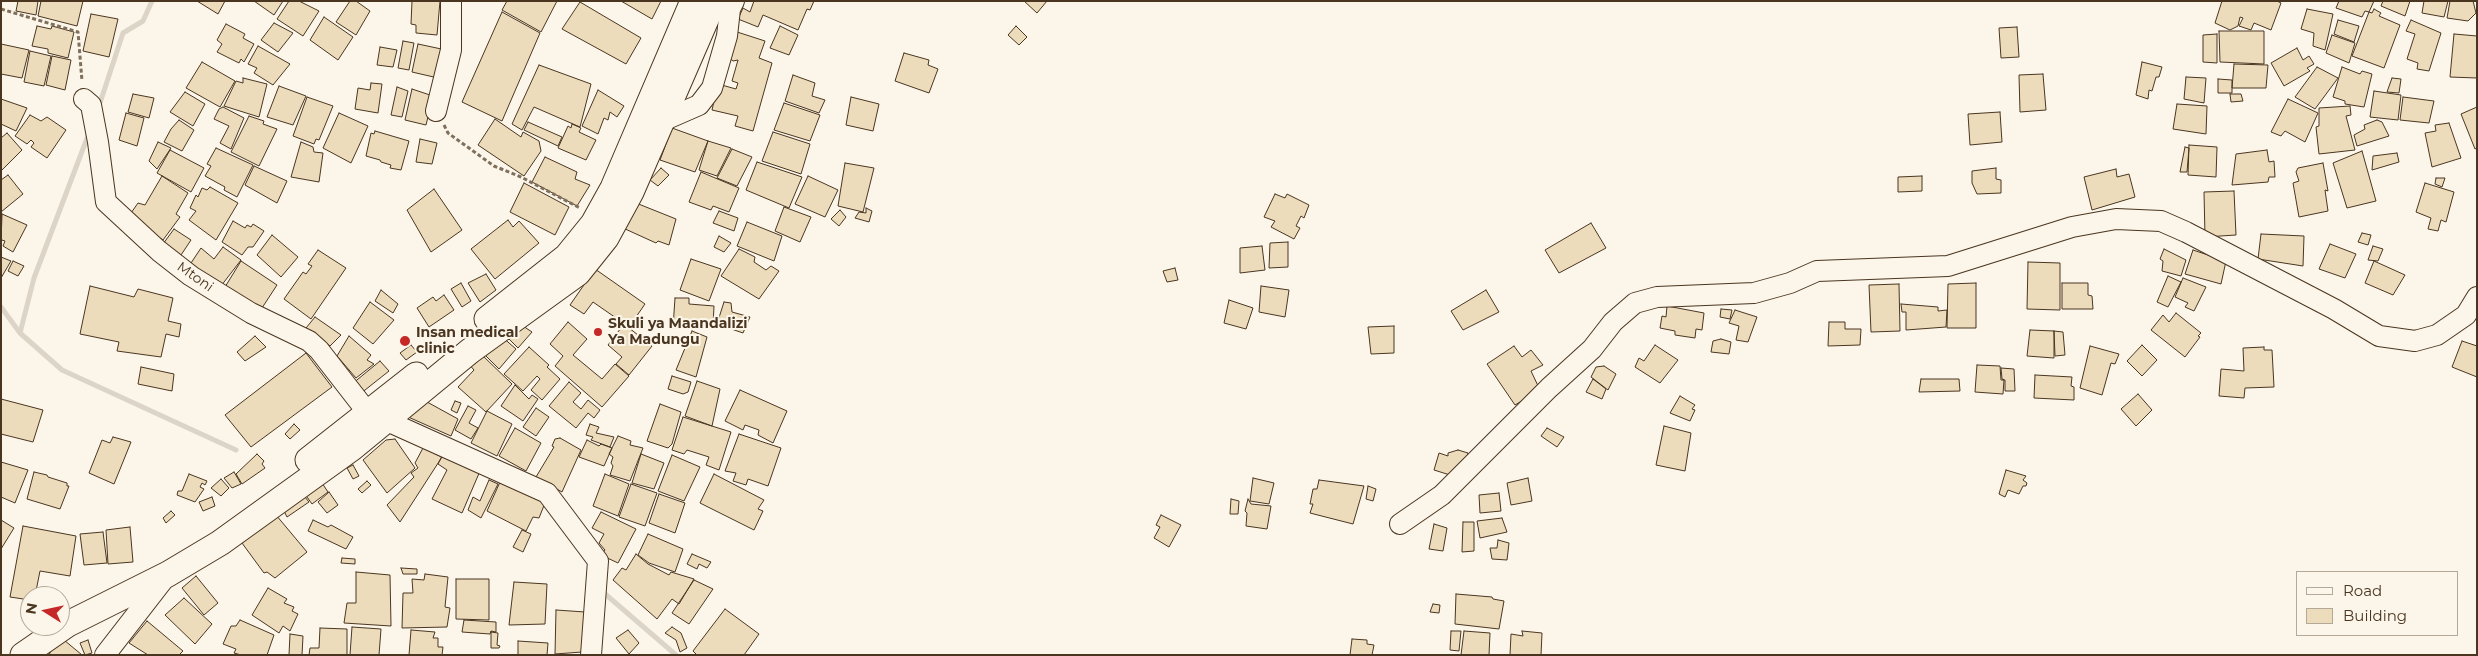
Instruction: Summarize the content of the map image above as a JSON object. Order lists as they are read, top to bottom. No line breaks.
{"streets":{"street":["Mtoni"]},"places":["Skuli ya Maandalizi Ya Madungu","Insan medical clinic"],"legend":["Road","Building"],"north":"left"}
